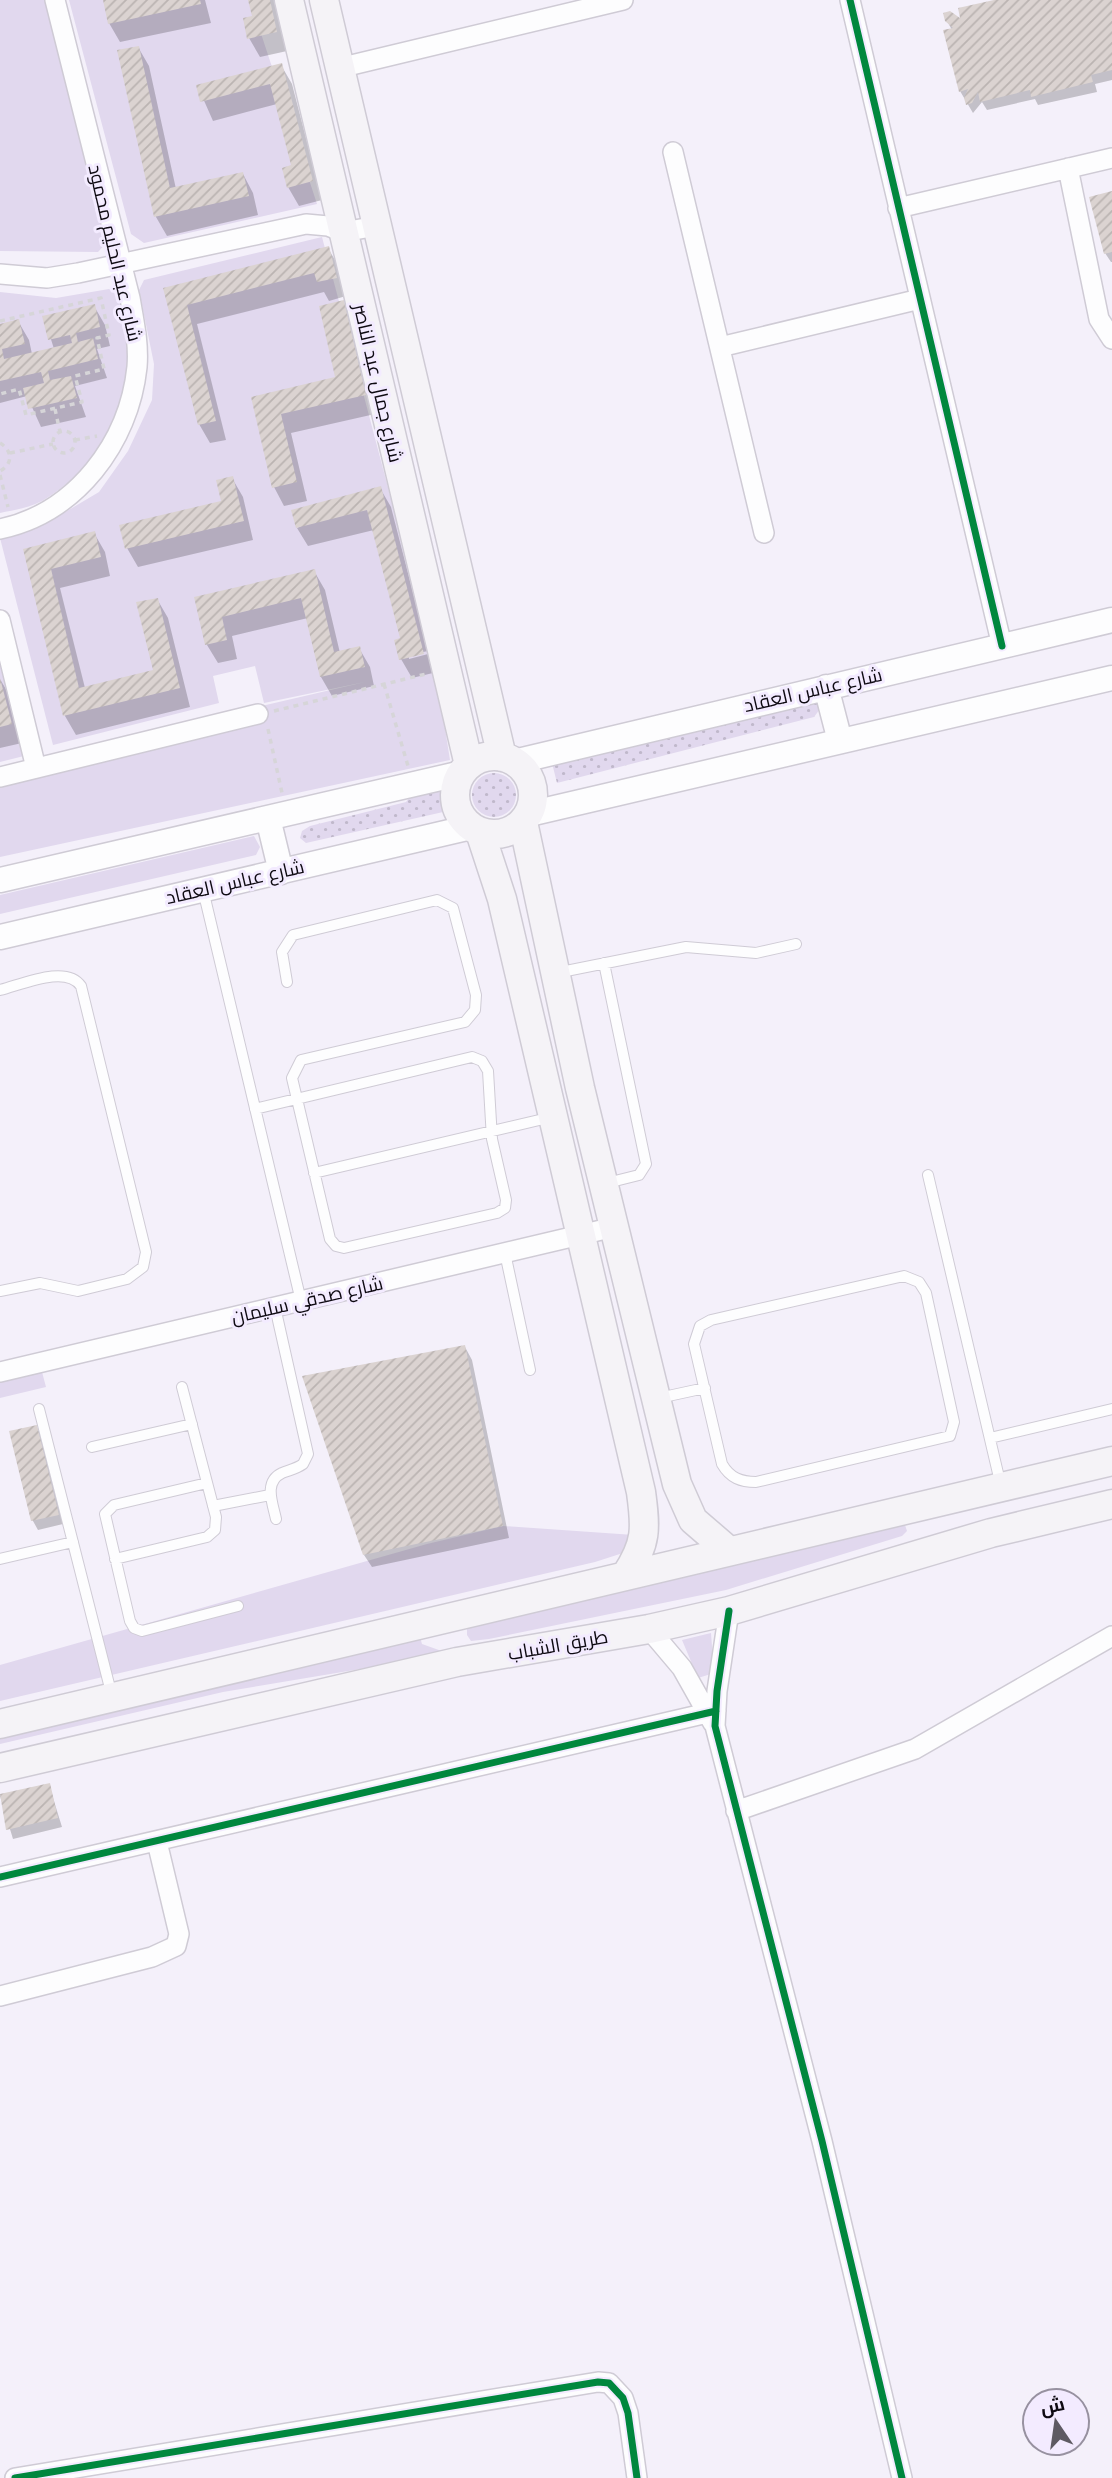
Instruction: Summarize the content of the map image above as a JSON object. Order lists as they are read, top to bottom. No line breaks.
{"streets":{"main road":["شارع جمال عبد الناصر","طريق الشباب"],"street":["شارع عبد الحليم محمود","شارع عباس العقاد","شارع صدقي سليمان"]},"crossings":[["شارع جمال عبد الناصر","شارع عباس العقاد"]],"north":"top"}
